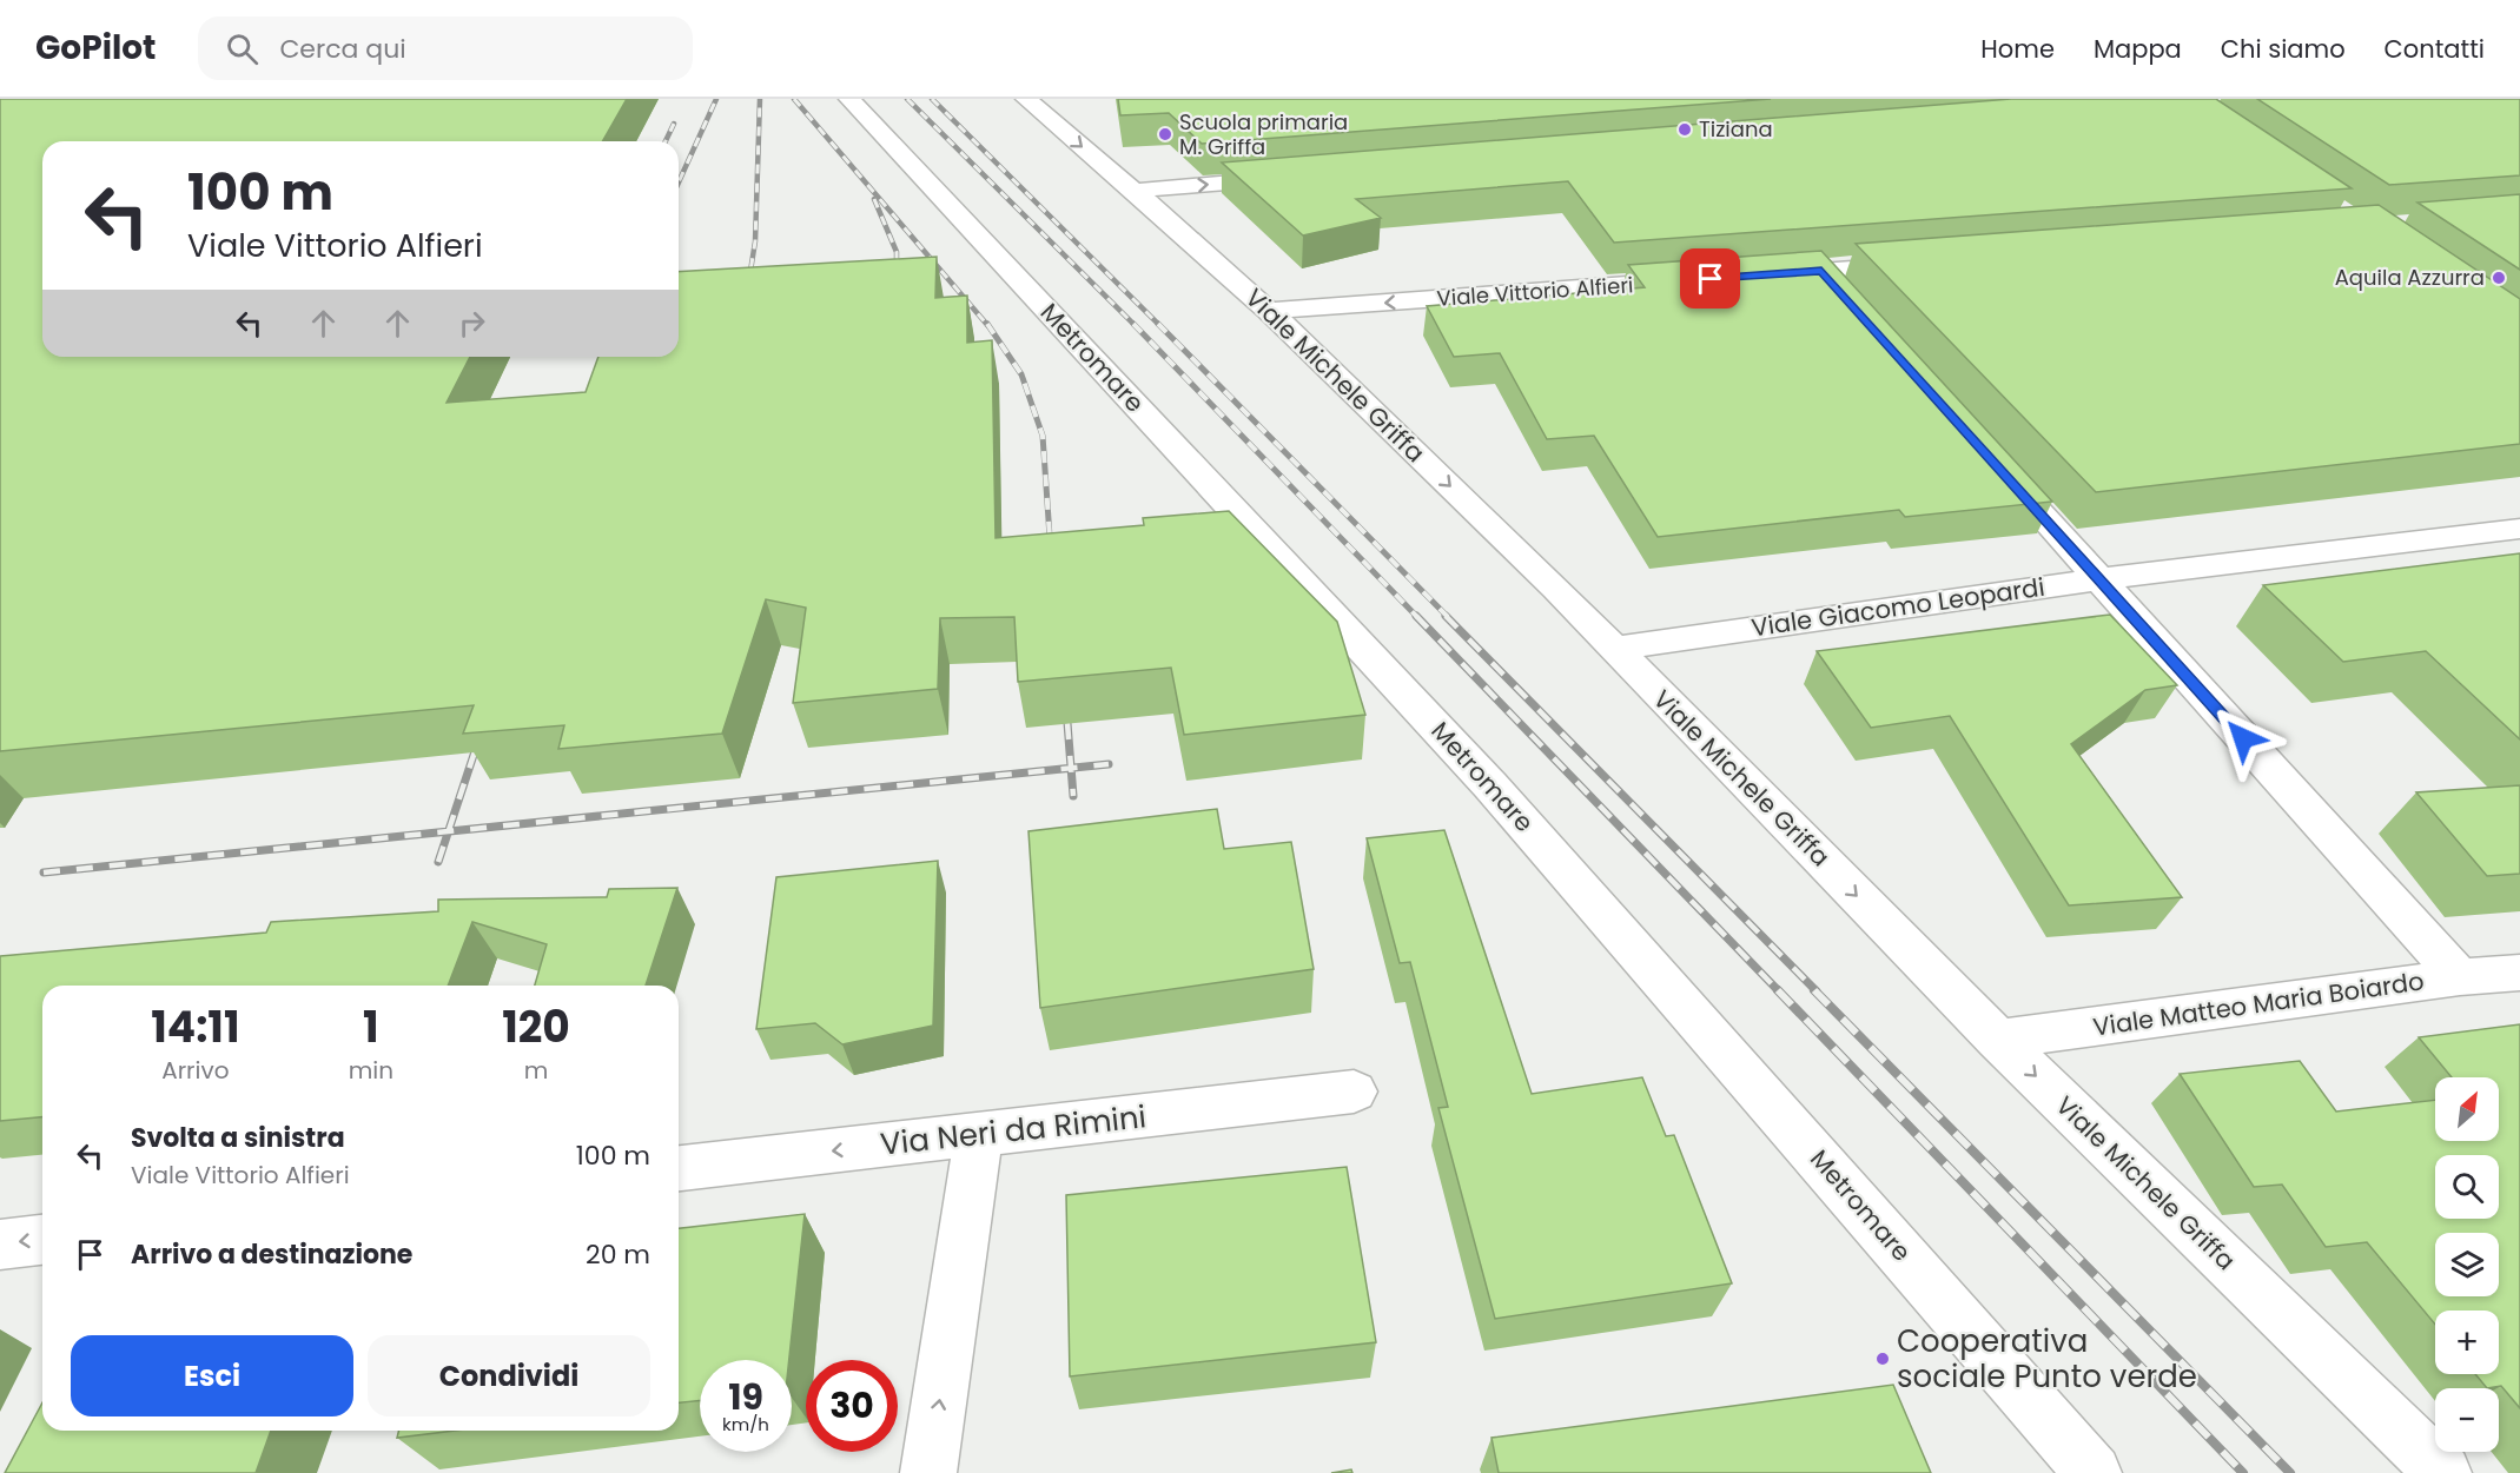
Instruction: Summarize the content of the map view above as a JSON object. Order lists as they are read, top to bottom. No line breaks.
{"streets":{"street":["Viale Vittorio Alfieri","Metromare","Viale Michele Griffa","Viale Giacomo Leopardi","Viale Matteo Maria Boiardo","Via Neri da Rimini"]},"crossings":[["Viale Vittorio Alfieri","Viale Michele Griffa"],["Viale Michele Griffa","Viale Giacomo Leopardi"],["Viale Michele Griffa","Viale Matteo Maria Boiardo"]],"one_way":["Viale Vittorio Alfieri","Viale Michele Griffa","Via Neri da Rimini"],"places":["Tiziana","Scuola primaria M. Griffa","Aquila Azzurra","Cooperativa sociale Punto verde"],"north":"top right","page":{"header":"GoPilot","search":"Cerca qui","nav":["Home","Mappa","Chi siamo","Contatti"],"turn":["100 m","Viale Vittorio Alfieri"],"eta":["14:11","Arrivo","1","min","120","m"],"map_buttons":["+","−"],"list":[{"name":"Svolta a sinistra","note":"Viale Vittorio Alfieri","value":"100 m"},{"name":"Arrivo a destinazione","value":"20 m"}],"buttons":["Esci","Condividi"],"speed":"19 km/h","limit":"30"}}
